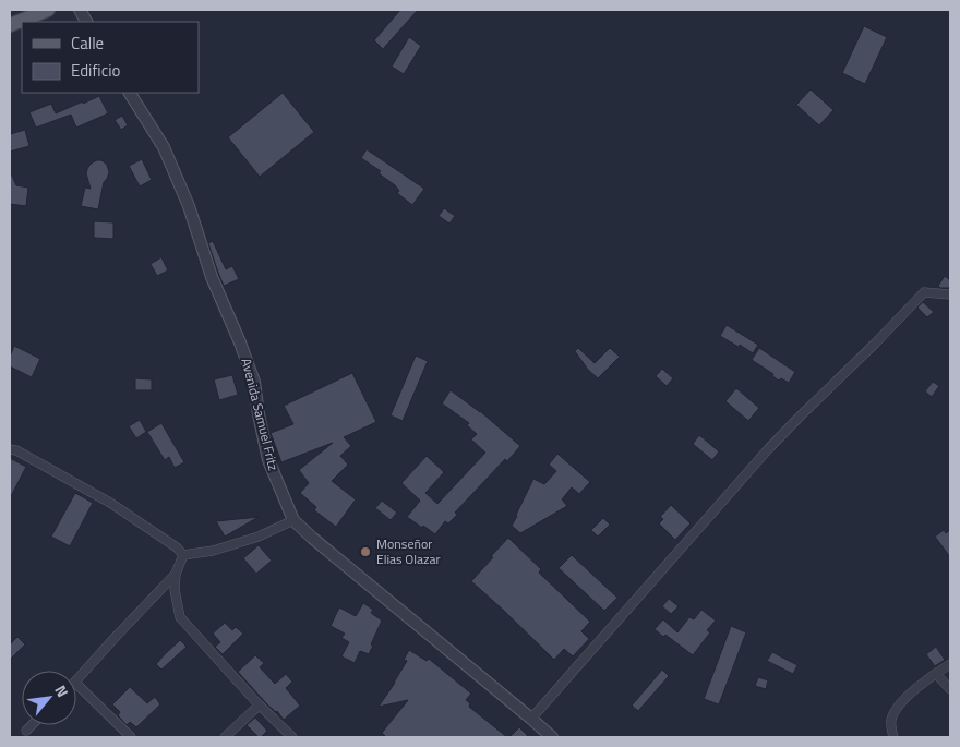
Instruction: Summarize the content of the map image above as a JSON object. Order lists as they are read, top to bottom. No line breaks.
{"streets":{"street":["Avenida Samuel Fritz"]},"places":["Monseñor Elias Olazar"],"legend":["Calle","Edificio"],"north":"top right"}
